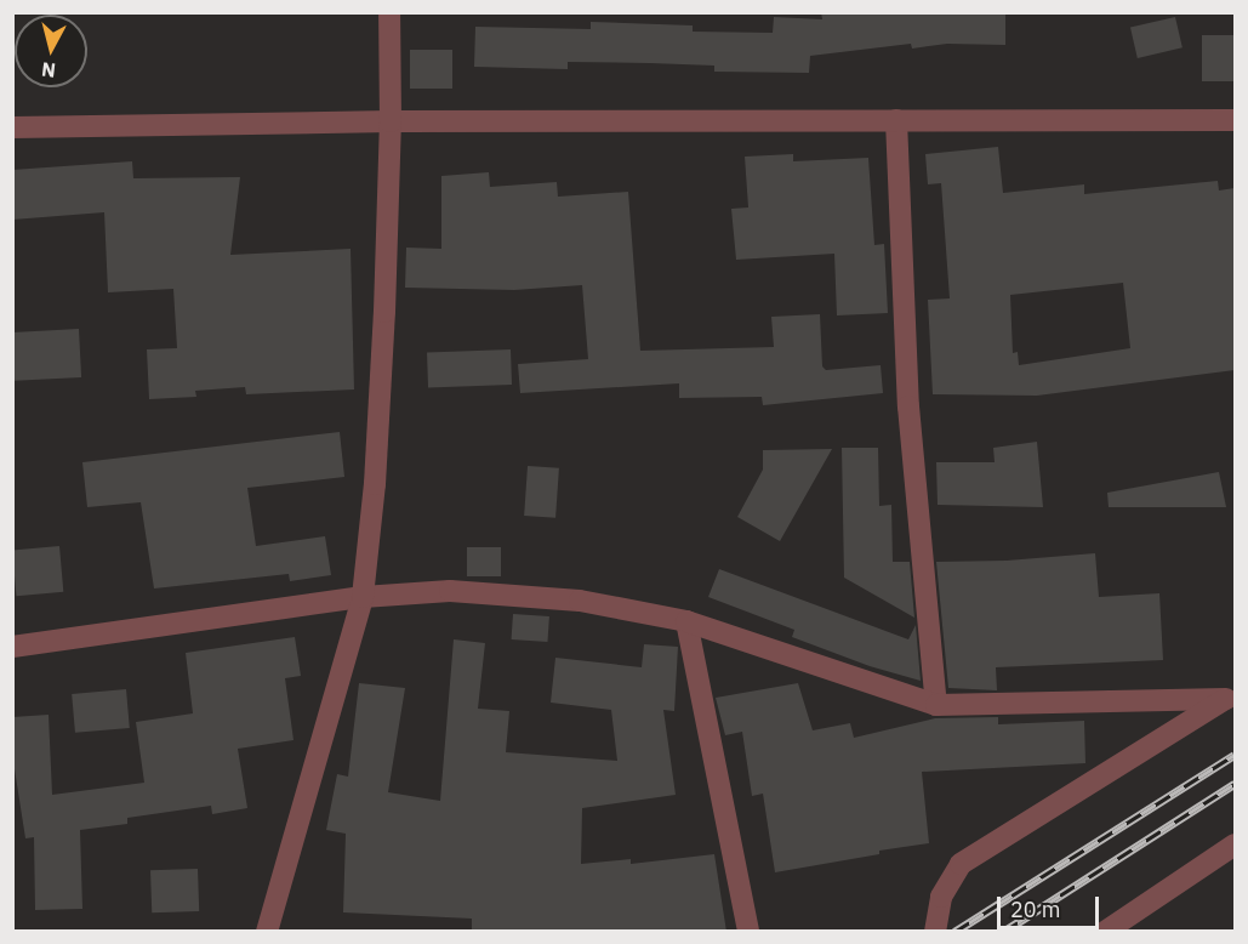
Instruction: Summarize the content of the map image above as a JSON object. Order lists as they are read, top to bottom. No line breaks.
{"scale_bar":"20 m","north":"bottom"}
